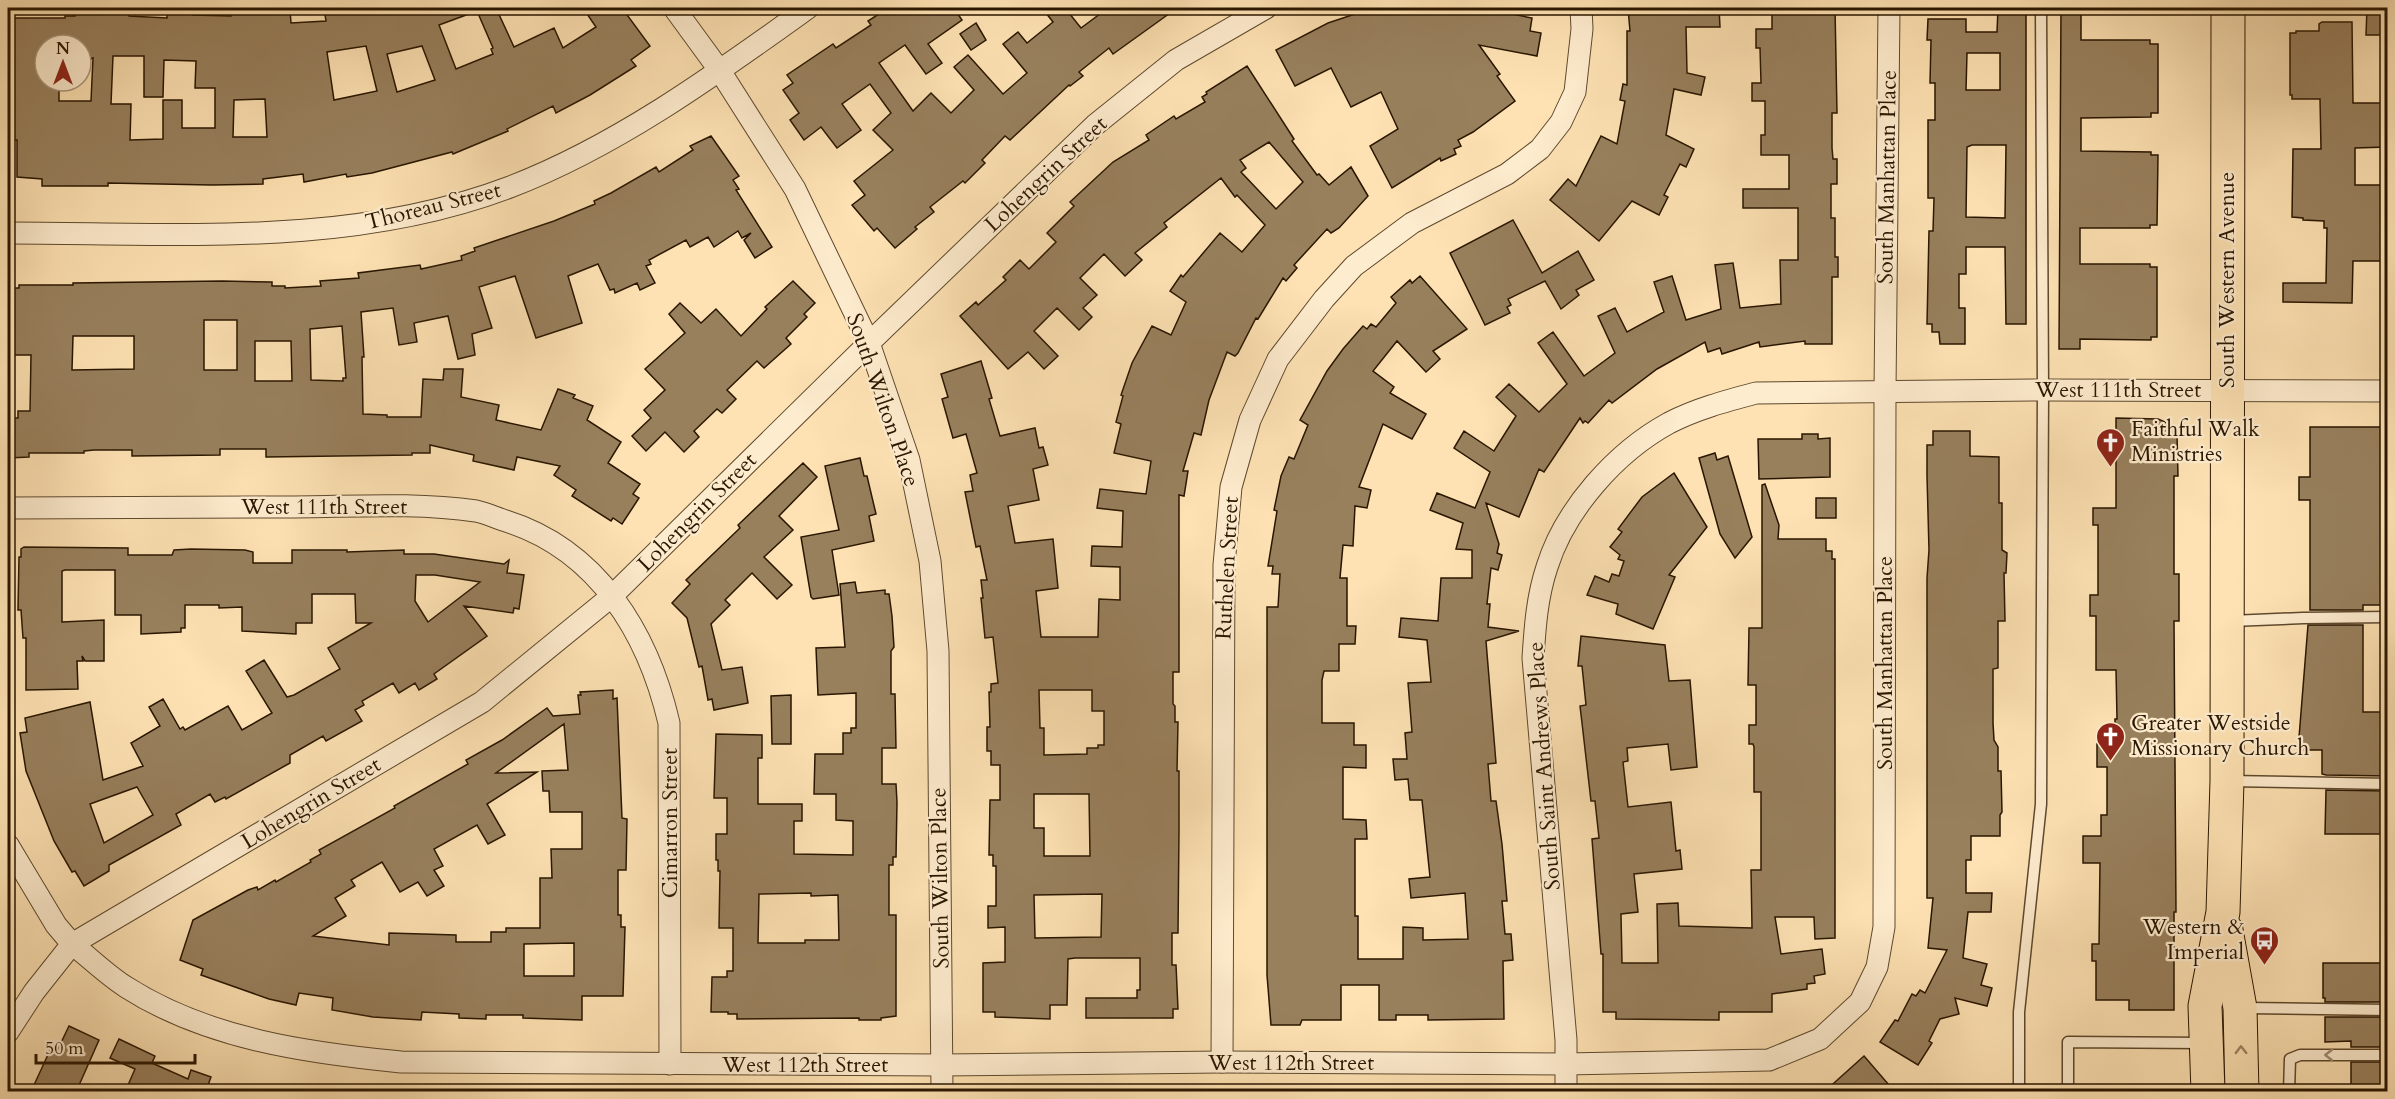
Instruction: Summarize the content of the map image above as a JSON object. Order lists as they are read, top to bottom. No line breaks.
{"streets":{"main road":["South Western Avenue"],"street":["Lohengrin Street","South Manhattan Place","Thoreau Street","West 111th Street","South Wilton Place","Ruthelen Street","South Saint Andrews Place","Cimarron Street","West 112th Street"]},"crossings":[["Lohengrin Street","West 111th Street"],["Lohengrin Street","South Wilton Place"],["Lohengrin Street","Cimarron Street"],["Lohengrin Street","West 112th Street"],["South Manhattan Place","West 111th Street"],["South Manhattan Place","South Saint Andrews Place"],["South Manhattan Place","West 112th Street"],["Thoreau Street","South Wilton Place"],["South Western Avenue","West 111th Street"],["West 111th Street","South Saint Andrews Place"],["West 111th Street","Cimarron Street"],["South Wilton Place","West 112th Street"],["Ruthelen Street","West 112th Street"],["South Saint Andrews Place","West 112th Street"],["Cimarron Street","West 112th Street"]],"places":{"church":["Faithful Walk Ministries","Greater Westside Missionary Church"],"bus stop":["Western & Imperial"]},"scale_bar":"50 m","north":"top"}
